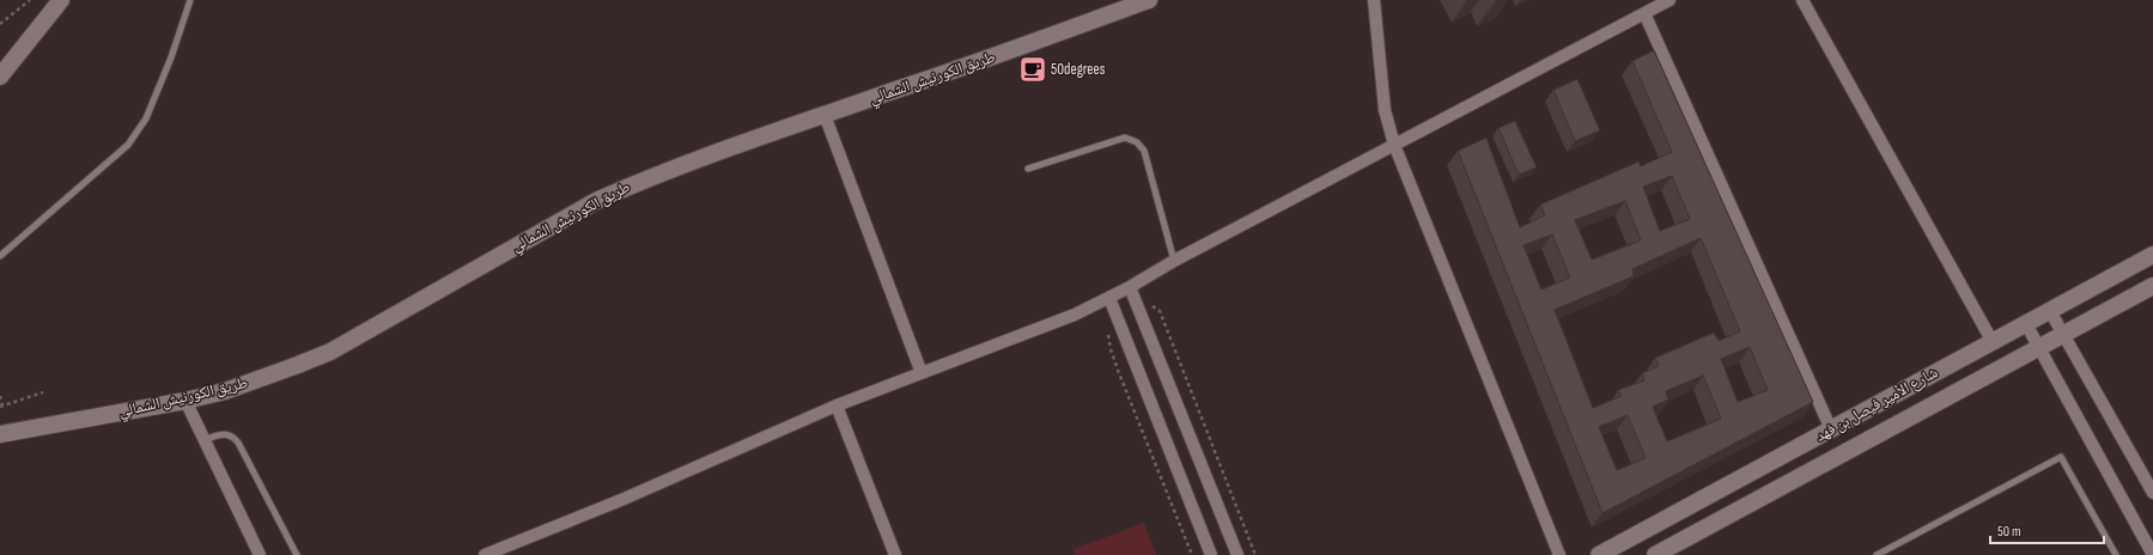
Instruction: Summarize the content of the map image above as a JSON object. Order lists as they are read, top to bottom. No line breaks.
{"streets":{"main road":["طريق الكورنيش الشمالي","شارع الأمير فيصل بن فهد"]},"places":{"cafe":["50degrees"]},"scale_bar":"50 m"}
